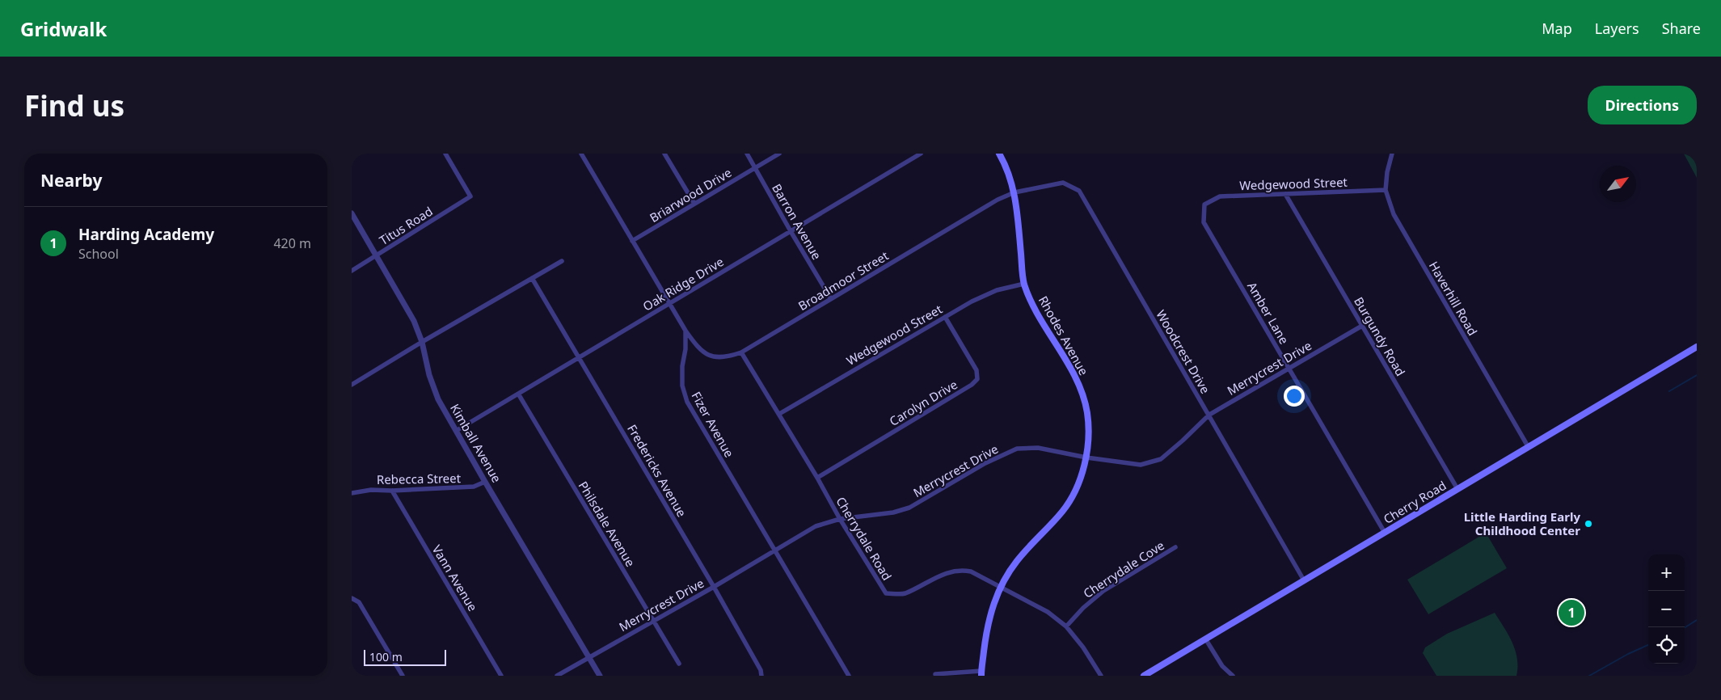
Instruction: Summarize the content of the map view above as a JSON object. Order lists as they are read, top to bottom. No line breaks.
{"streets":{"main road":["Rhodes Avenue","Cherry Road"],"street":["Wedgewood Street","Briarwood Drive","Barron Avenue","Titus Road","Broadmoor Street","Oak Ridge Drive","Haverhill Road","Amber Lane","Burgundy Road","Woodcrest Drive","Merrycrest Drive","Carolyn Drive","Fizer Avenue","Kimball Avenue","Fredericks Avenue","Rebecca Street","Philsdale Avenue","Cherrydale Road","Cherrydale Cove","Vann Avenue"]},"crossings":[["Wedgewood Street","Haverhill Road"],["Wedgewood Street","Amber Lane"],["Wedgewood Street","Rhodes Avenue"],["Wedgewood Street","Burgundy Road"],["Wedgewood Street","Carolyn Drive"],["Wedgewood Street","Cherrydale Road"],["Briarwood Drive","Barron Avenue"],["Barron Avenue","Broadmoor Street"],["Barron Avenue","Oak Ridge Drive"],["Titus Road","Kimball Avenue"],["Broadmoor Street","Rhodes Avenue"],["Broadmoor Street","Woodcrest Drive"],["Broadmoor Street","Fizer Avenue"],["Broadmoor Street","Cherrydale Road"],["Oak Ridge Drive","Kimball Avenue"],["Oak Ridge Drive","Fredericks Avenue"],["Oak Ridge Drive","Philsdale Avenue"],["Haverhill Road","Cherry Road"],["Amber Lane","Merrycrest Drive"],["Amber Lane","Cherry Road"],["Rhodes Avenue","Woodcrest Drive"],["Rhodes Avenue","Merrycrest Drive"],["Rhodes Avenue","Cherrydale Road"],["Burgundy Road","Merrycrest Drive"],["Burgundy Road","Cherry Road"],["Woodcrest Drive","Merrycrest Drive"],["Woodcrest Drive","Cherry Road"],["Merrycrest Drive","Fizer Avenue"],["Merrycrest Drive","Kimball Avenue"],["Merrycrest Drive","Fredericks Avenue"],["Merrycrest Drive","Philsdale Avenue"],["Merrycrest Drive","Cherrydale Road"],["Carolyn Drive","Cherrydale Road"],["Kimball Avenue","Rebecca Street"],["Rebecca Street","Vann Avenue"],["Cherrydale Road","Cherrydale Cove"]],"places":["Little Harding Early Childhood Center"],"scale_bar":"100 m","north":"top right","page":{"header":"Gridwalk","nav":["Map","Layers","Share"],"buttons":"Directions","title":"Find us","heading":"Nearby","list":[{"mark":"1","name":"Harding Academy","note":"School","value":"420 m"}],"map_buttons":["+","−"],"pins":"1","scale":"100 m"}}
